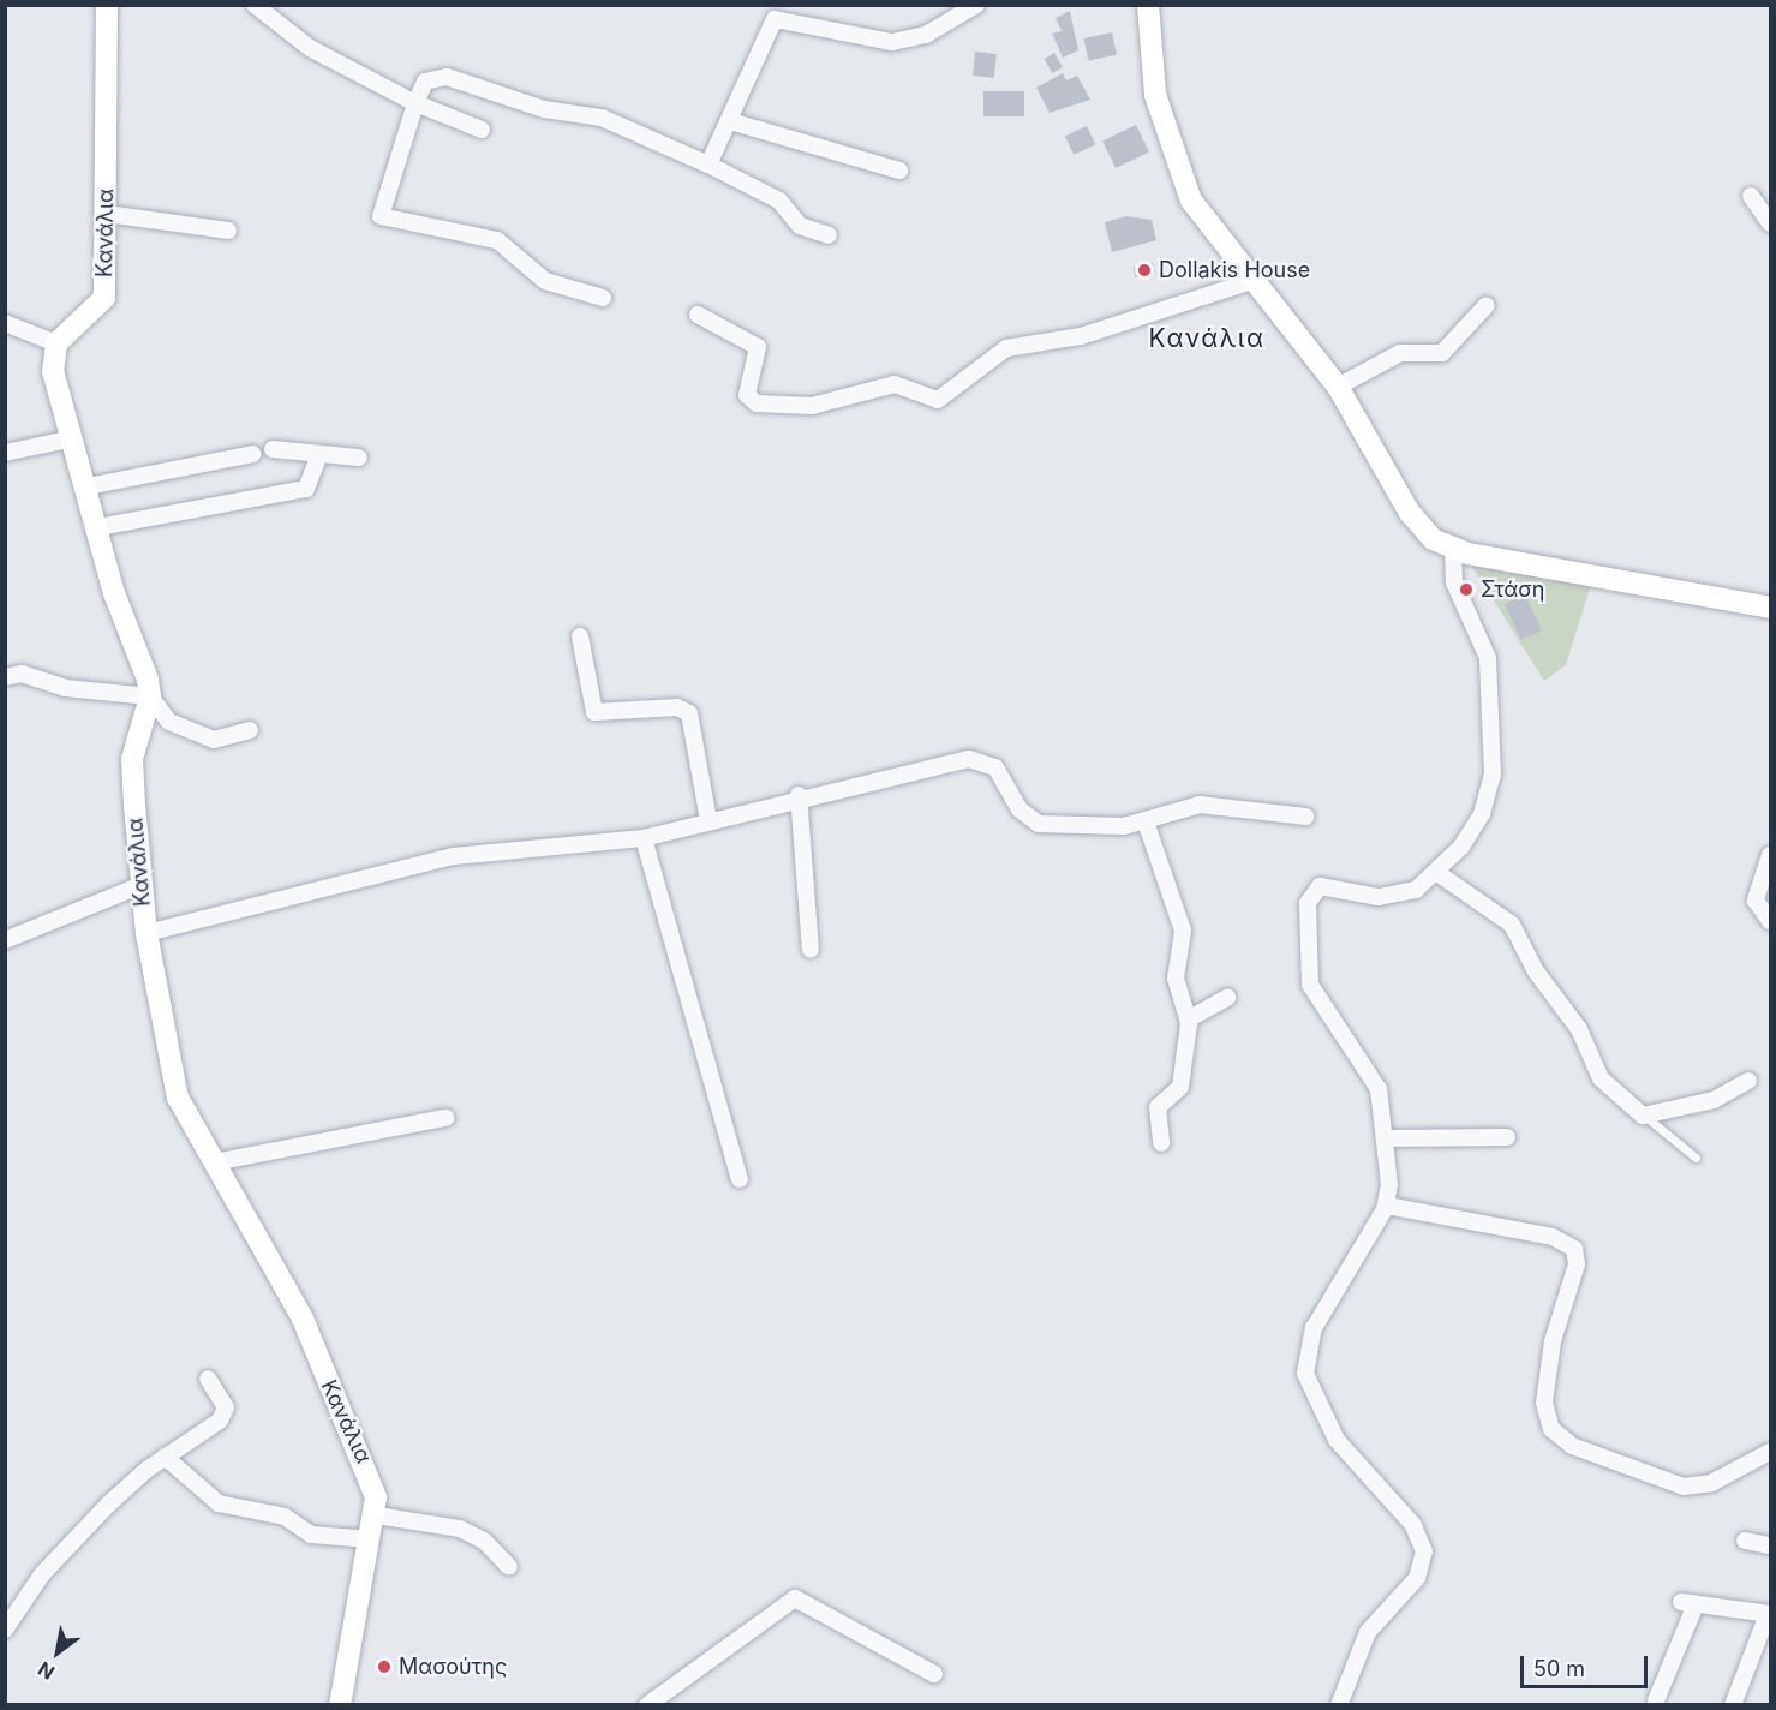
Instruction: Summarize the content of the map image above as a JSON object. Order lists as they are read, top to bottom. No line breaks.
{"streets":{"main road":["Κανάλια"]},"districts":["Κανάλια"],"places":["Dollakis House","Στάση","Μασούτης"],"scale_bar":"50 m","north":"bottom left"}
